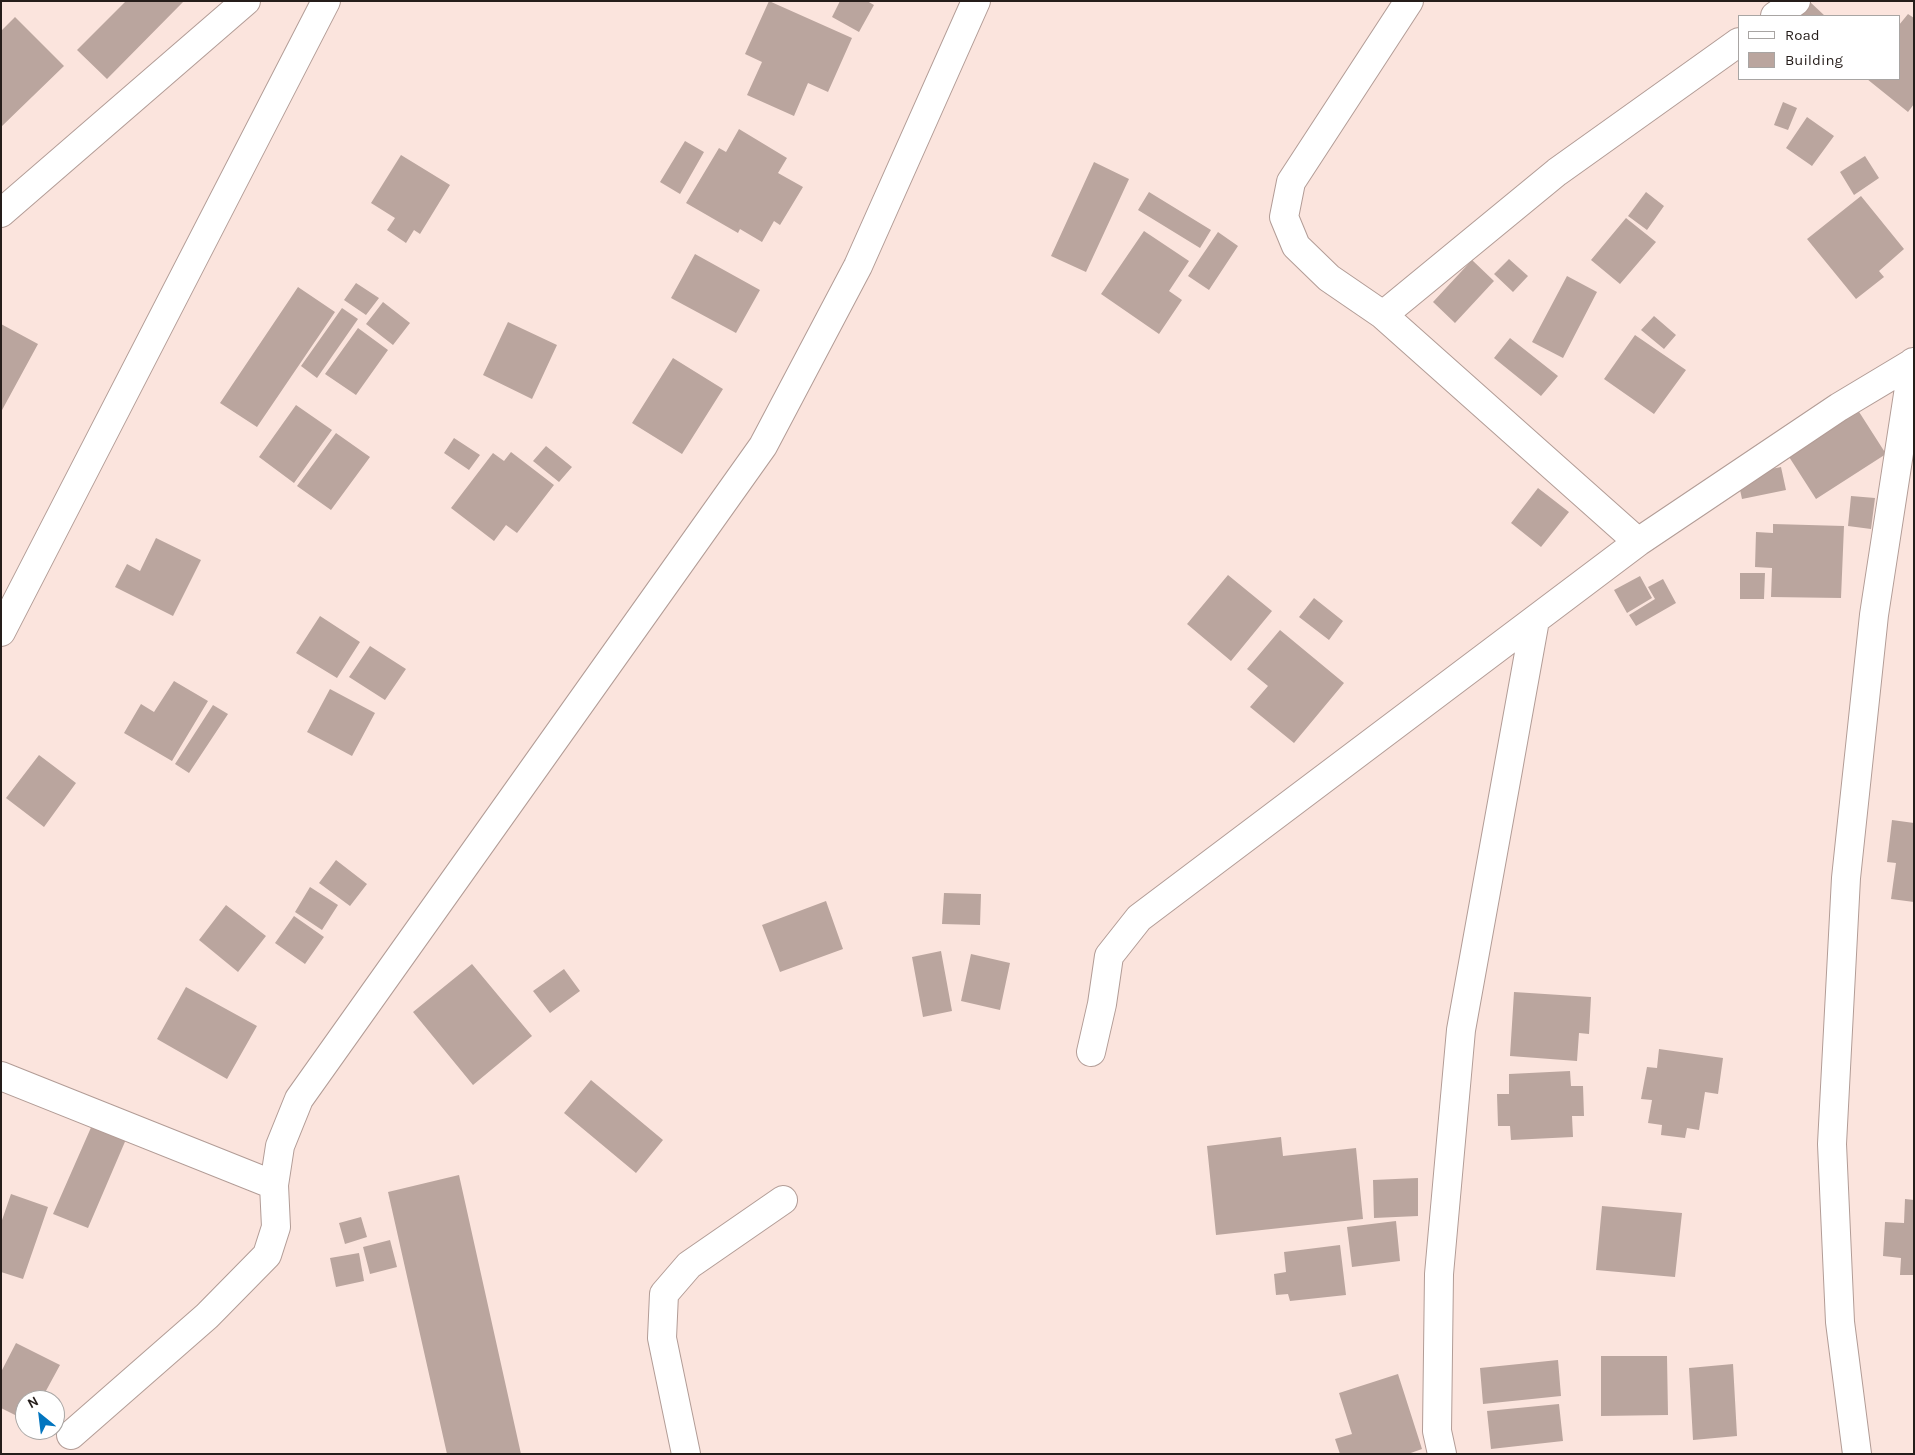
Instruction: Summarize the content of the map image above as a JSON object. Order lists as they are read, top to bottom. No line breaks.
{"legend":["Road","Building"],"north":"top left"}
